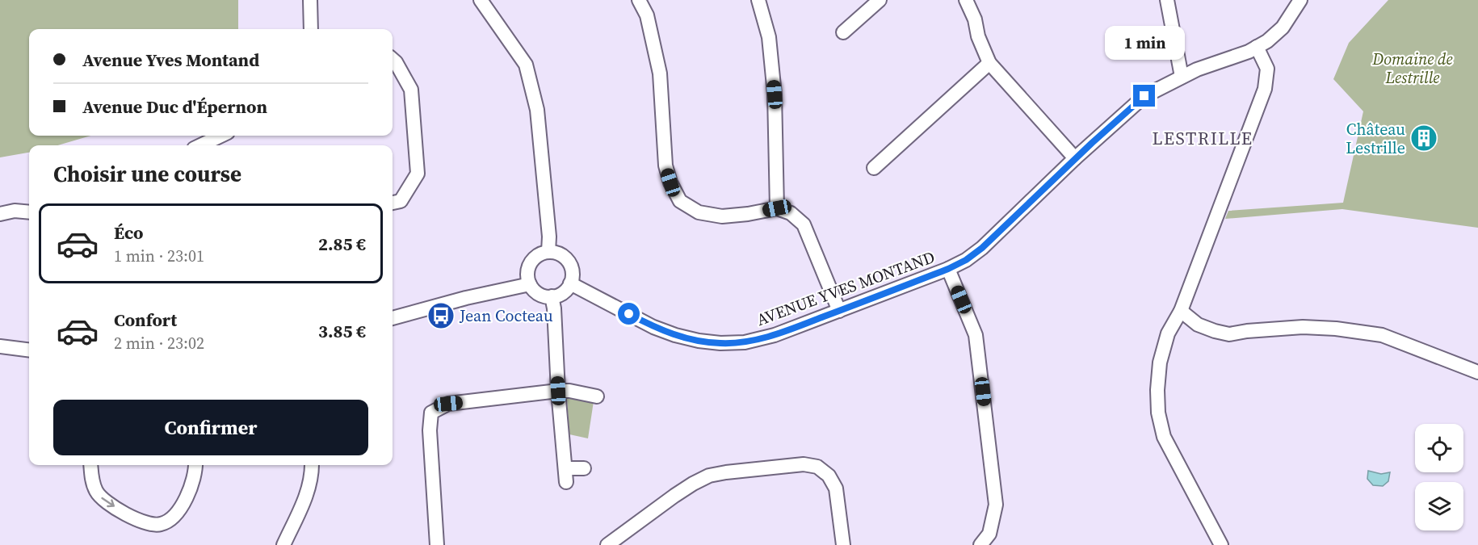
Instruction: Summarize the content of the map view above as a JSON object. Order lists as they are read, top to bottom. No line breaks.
{"streets":{"street":["AVENUE YVES MONTAND"]},"districts":["LESTRILLE"],"parks":["Domaine de Lestrille"],"places":{"building":["Château Lestrille"],"bus stop":["Jean Cocteau"]},"page":{"bubble":"1 min","banner":["Avenue Yves Montand","Avenue Duc d'Épernon"],"heading":"Choisir une course","list":[{"name":"Éco","note":"1 min · 23:01","value":"2.85 €"},{"name":"Confort","note":"2 min · 23:02","value":"3.85 €"}],"buttons":"Confirmer"}}
